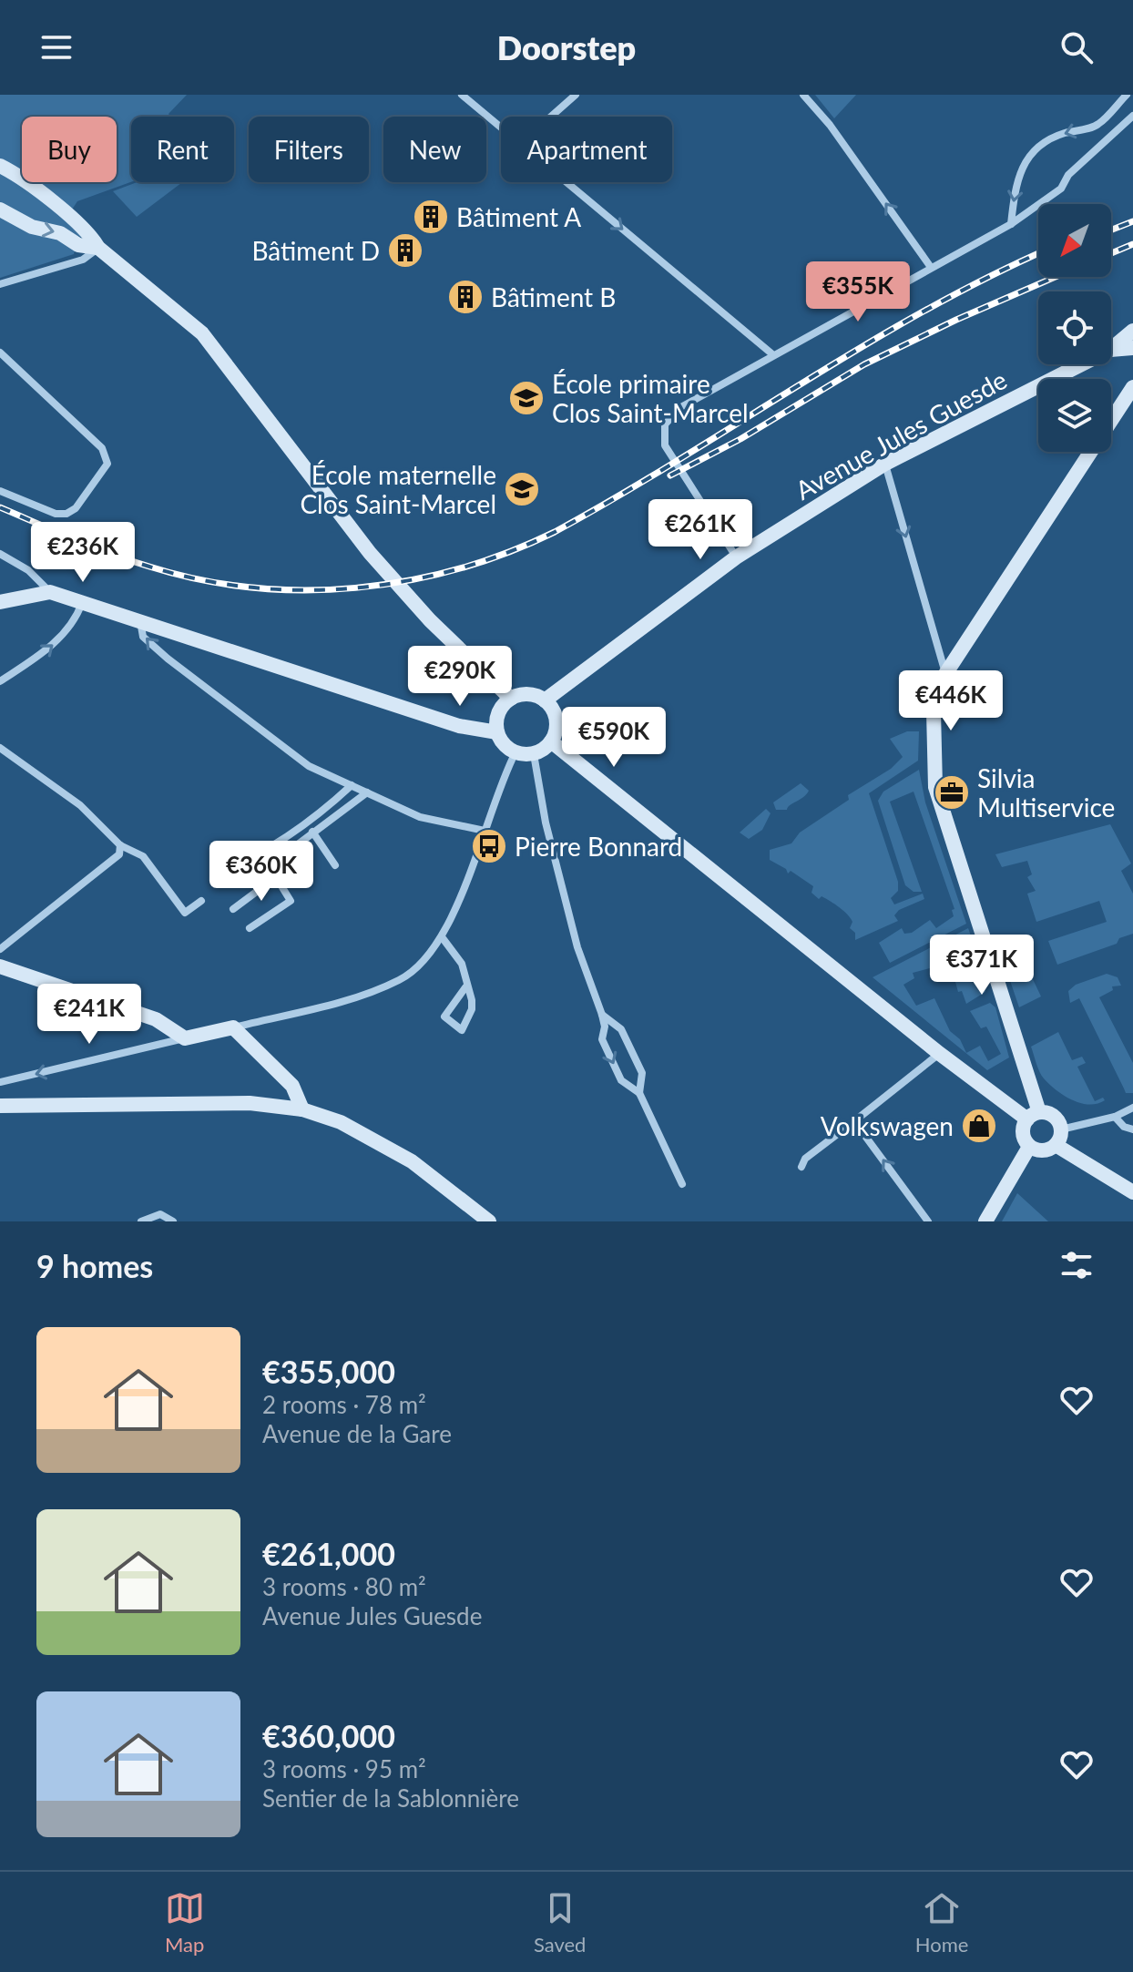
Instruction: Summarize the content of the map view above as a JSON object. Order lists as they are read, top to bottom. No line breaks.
{"streets":{"main road":["Avenue Jules Guesde"]},"places":{"building":["Bâtiment A","Bâtiment D","Bâtiment B"],"school or university":["École primaire Clos Saint-Marcel","École maternelle Clos Saint-Marcel"],"office":["Silvia Multiservice"],"bus stop":["Pierre Bonnard"],"shop":["Volkswagen"]},"north":"bottom left","page":{"header":"Doorstep","chip":["Buy","Rent","Filters","New","Apartment"],"price":["€355K","€261K","€236K","€290K","€446K","€590K","€360K","€371K","€241K"],"heading":"9 homes","list":[{"name":"€355,000","note":"2 rooms · 78 m² · Avenue de la Gare"},{"name":"€261,000","note":"3 rooms · 80 m² · Avenue Jules Guesde"},{"name":"€360,000","note":"3 rooms · 95 m² · Sentier de la Sablonnière"}],"tabs":["Map","Saved","Home"]}}
